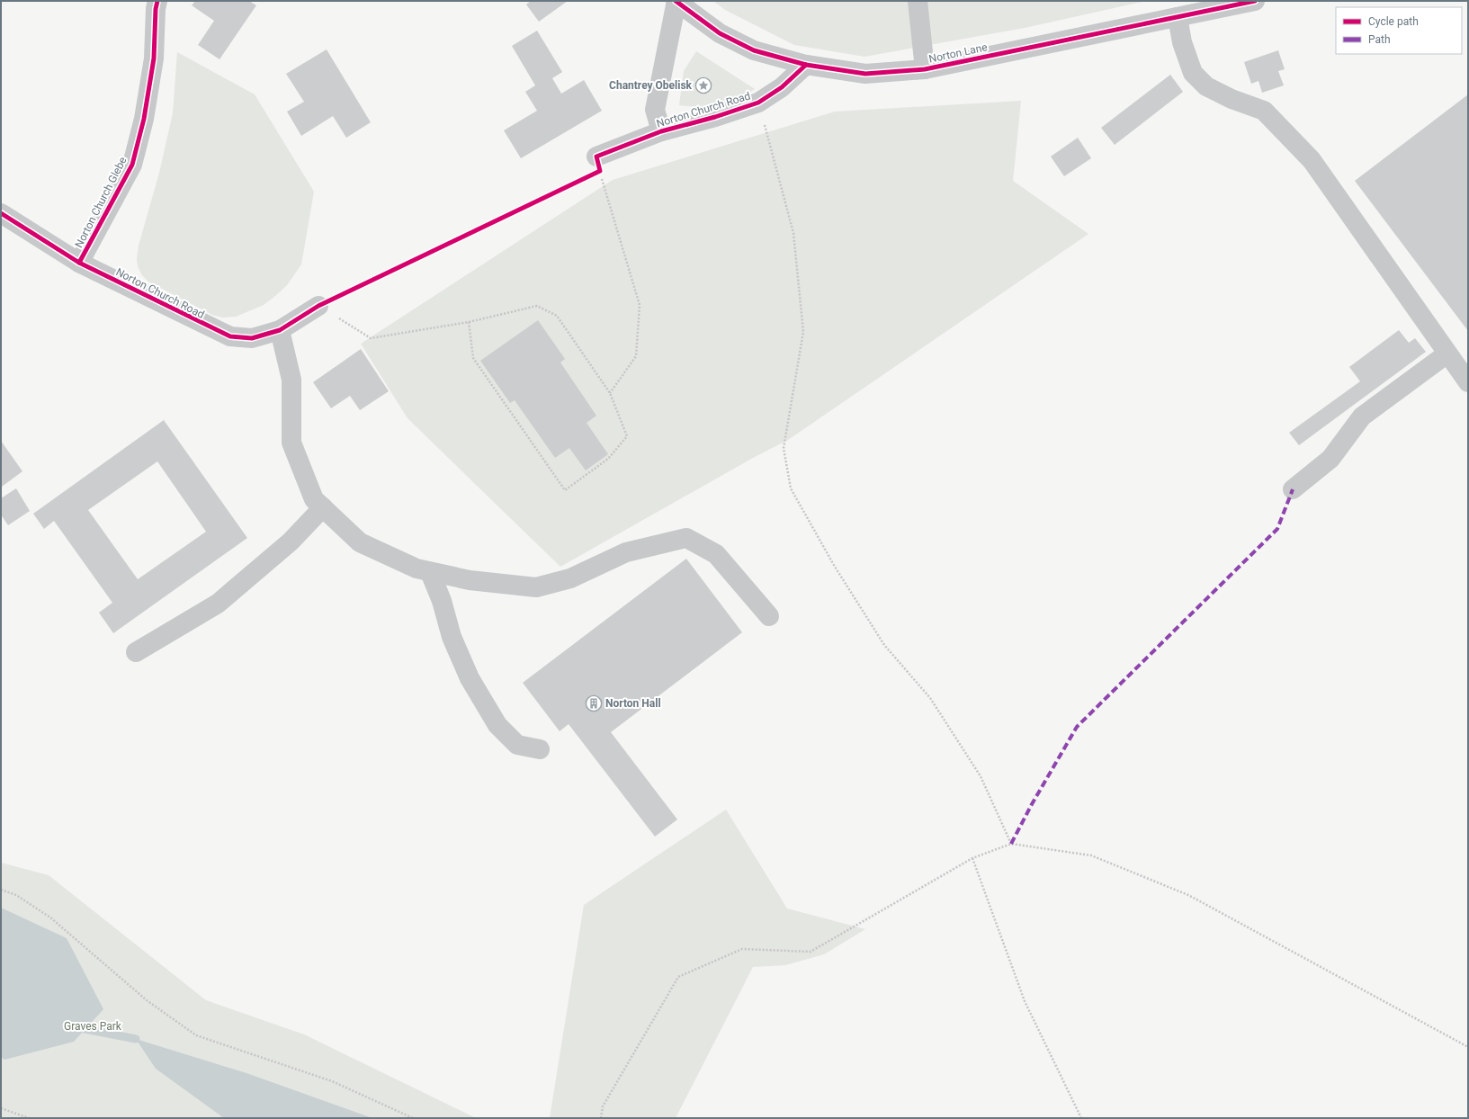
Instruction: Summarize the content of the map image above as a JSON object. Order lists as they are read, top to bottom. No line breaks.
{"streets":{"street":["Norton Lane","Norton Church Road","Norton Church Glebe"]},"crossings":[["Norton Lane","Norton Church Road"],["Norton Church Road","Norton Church Glebe"]],"parks":["Graves Park"],"places":{"place":["Chantrey Obelisk"],"building":["Norton Hall"]},"legend":["Cycle path","Path"]}
